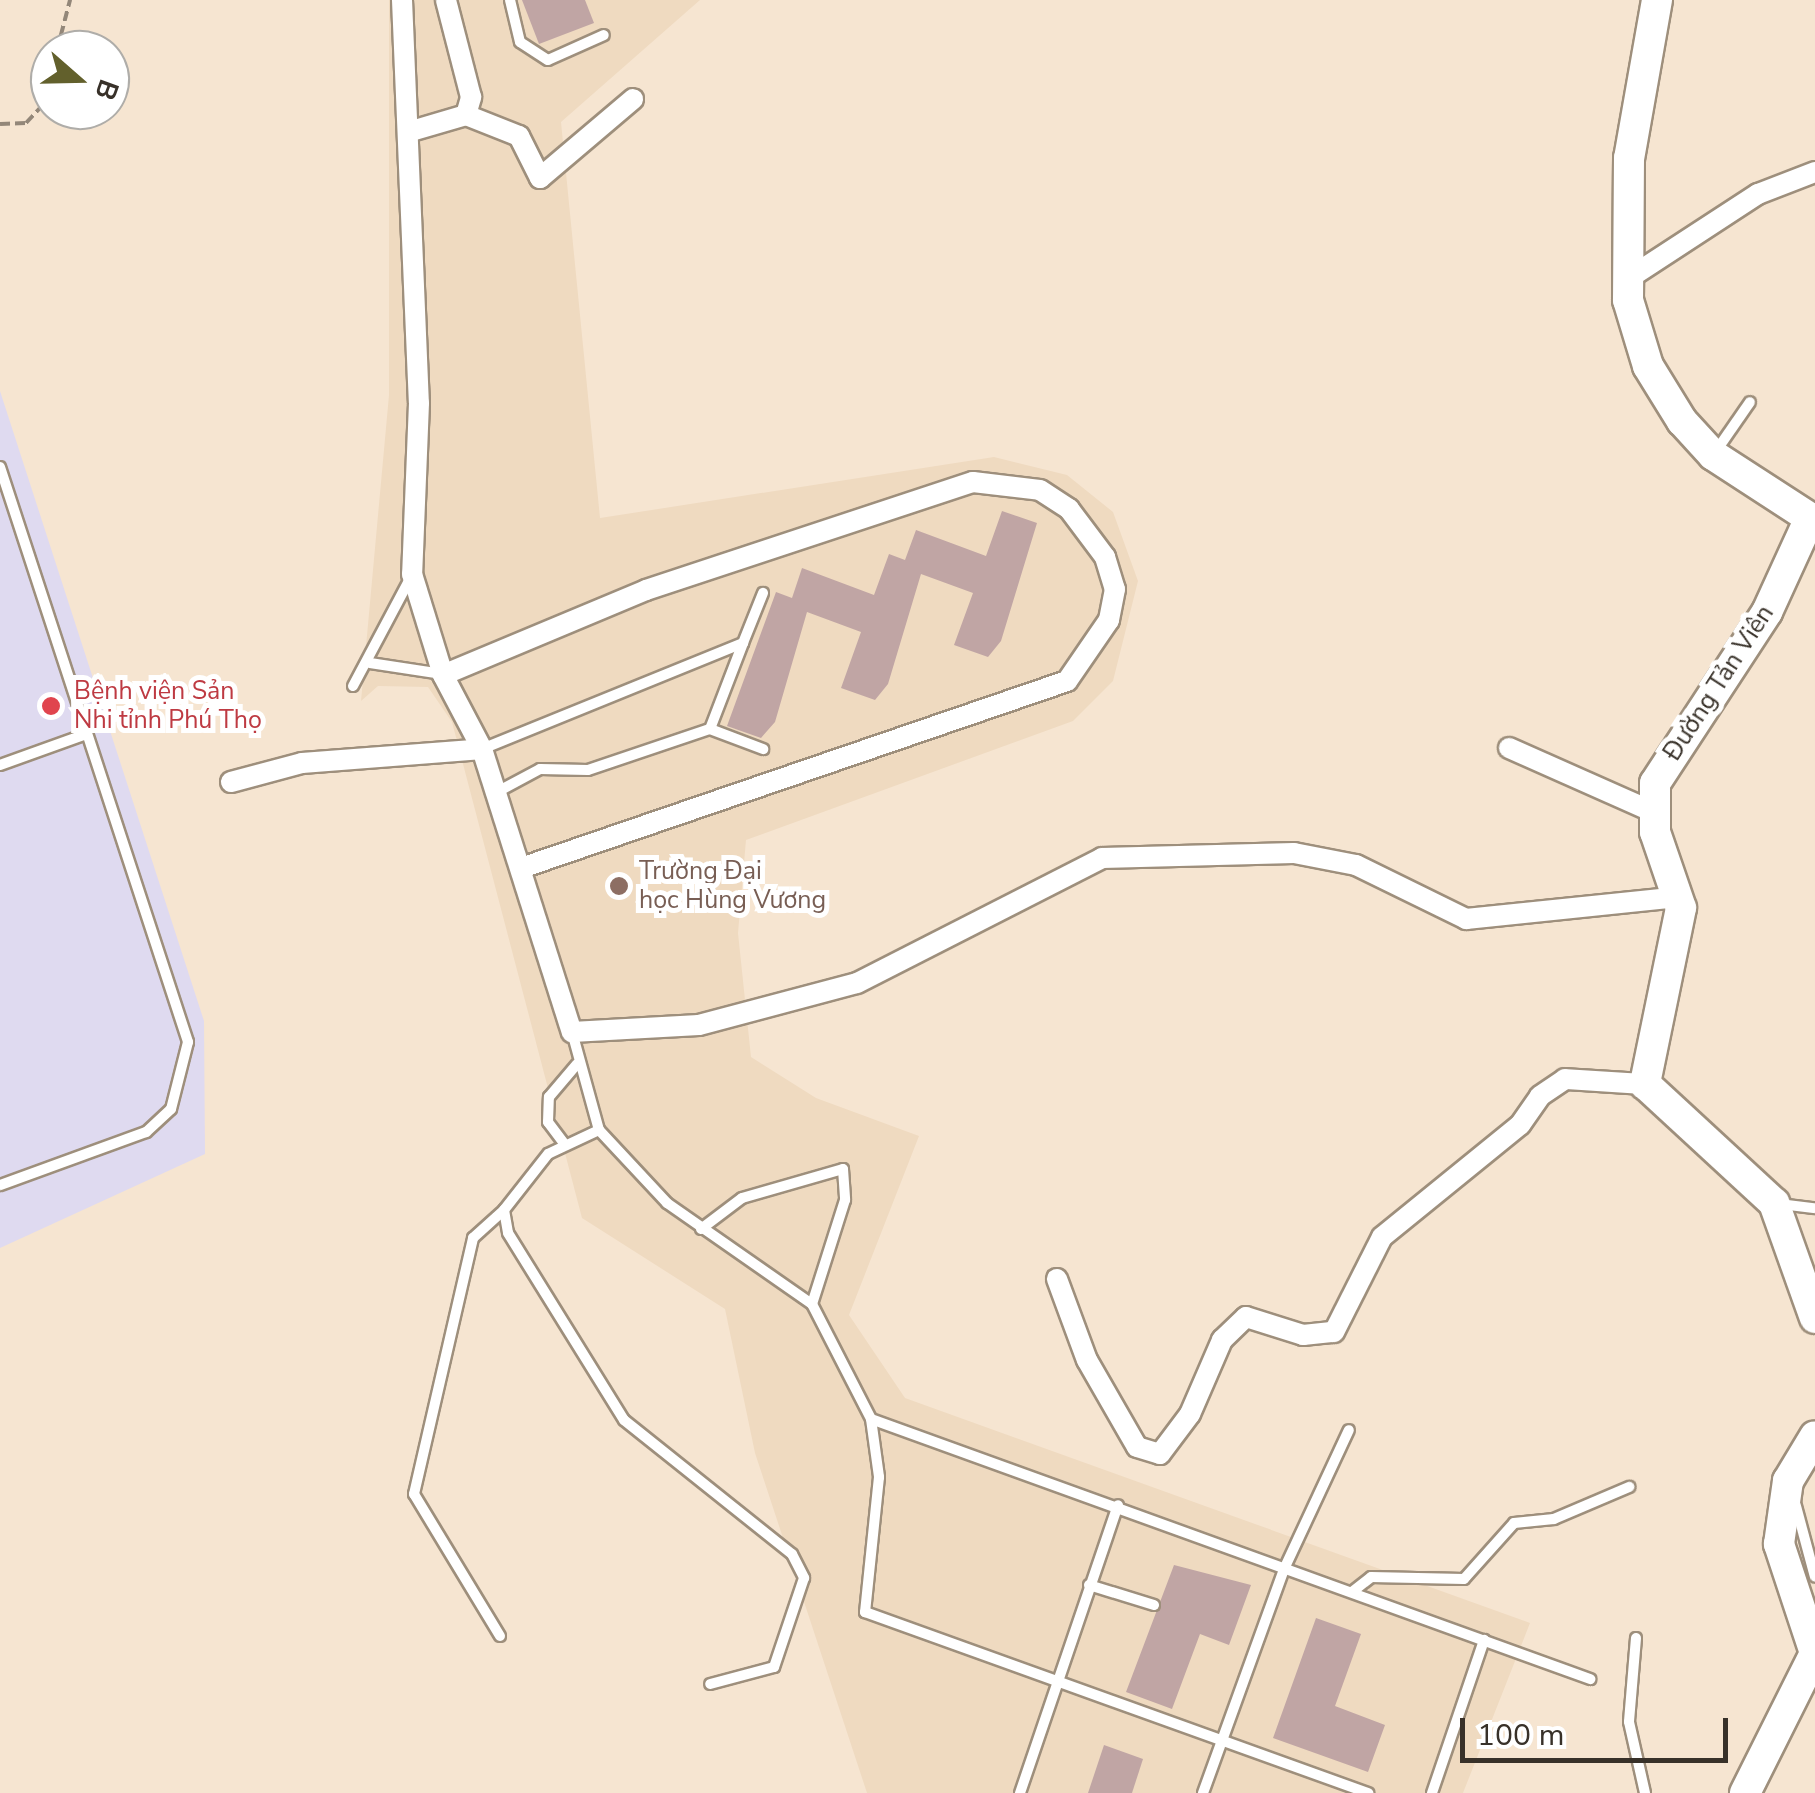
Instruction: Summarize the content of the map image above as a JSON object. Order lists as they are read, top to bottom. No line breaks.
{"streets":{"street":["Đường Tản Viên"]},"places":["Bệnh viện Sản Nhi tỉnh Phú Thọ","Trường Đại học Hùng Vương"],"scale_bar":"100 m","north":"right"}
